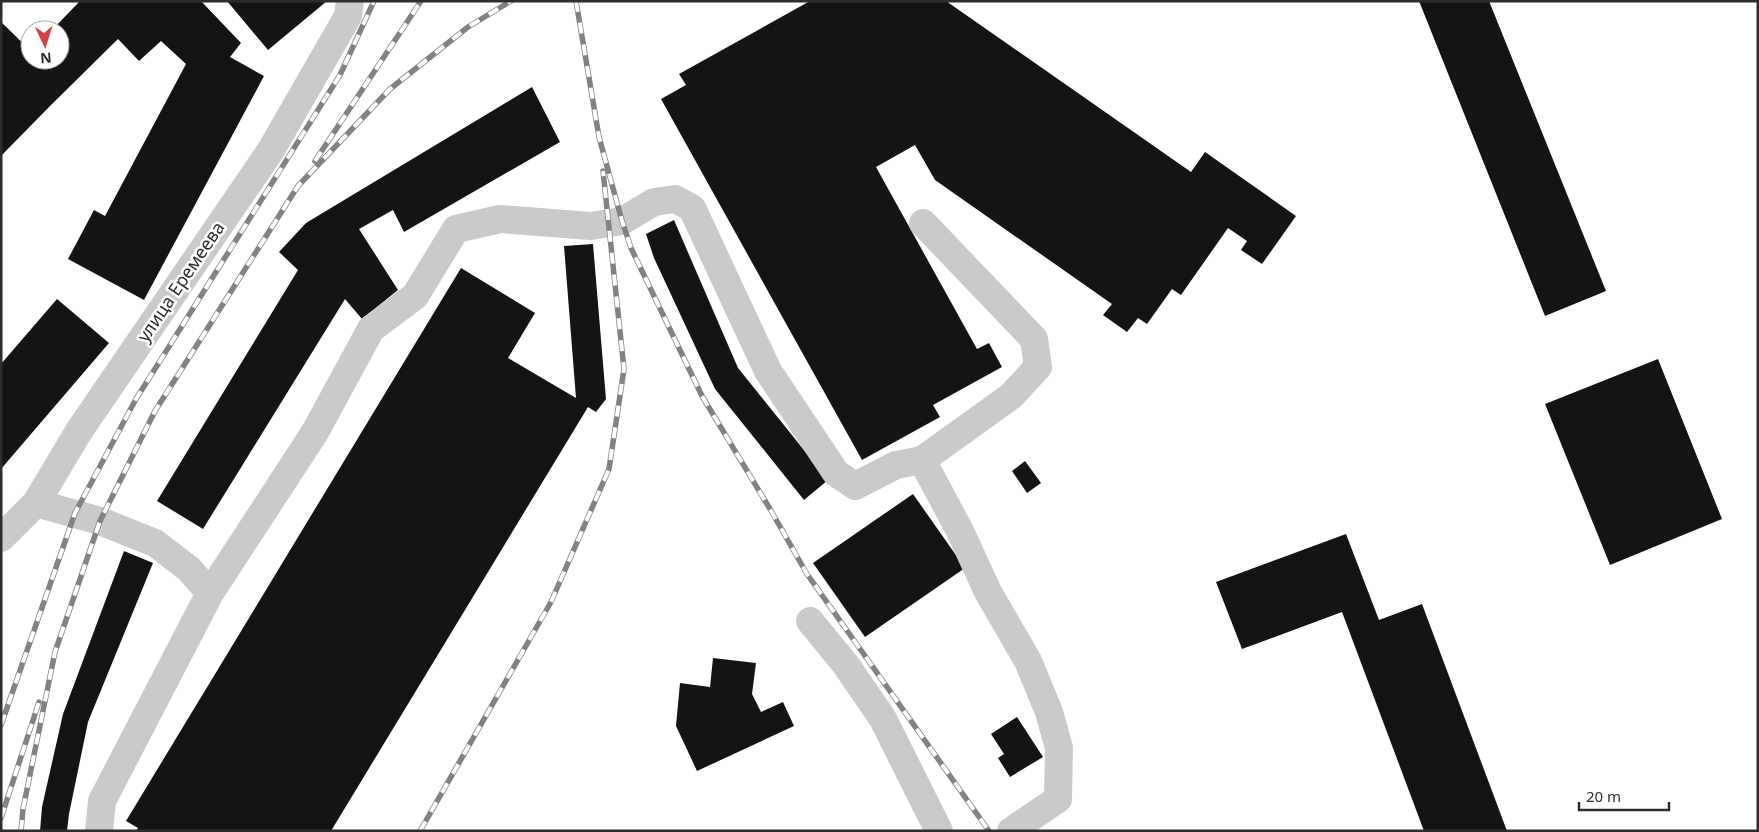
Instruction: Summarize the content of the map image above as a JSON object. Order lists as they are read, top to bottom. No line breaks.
{"streets":{"street":["улица Еремеева"]},"scale_bar":"20 m","north":"bottom"}
